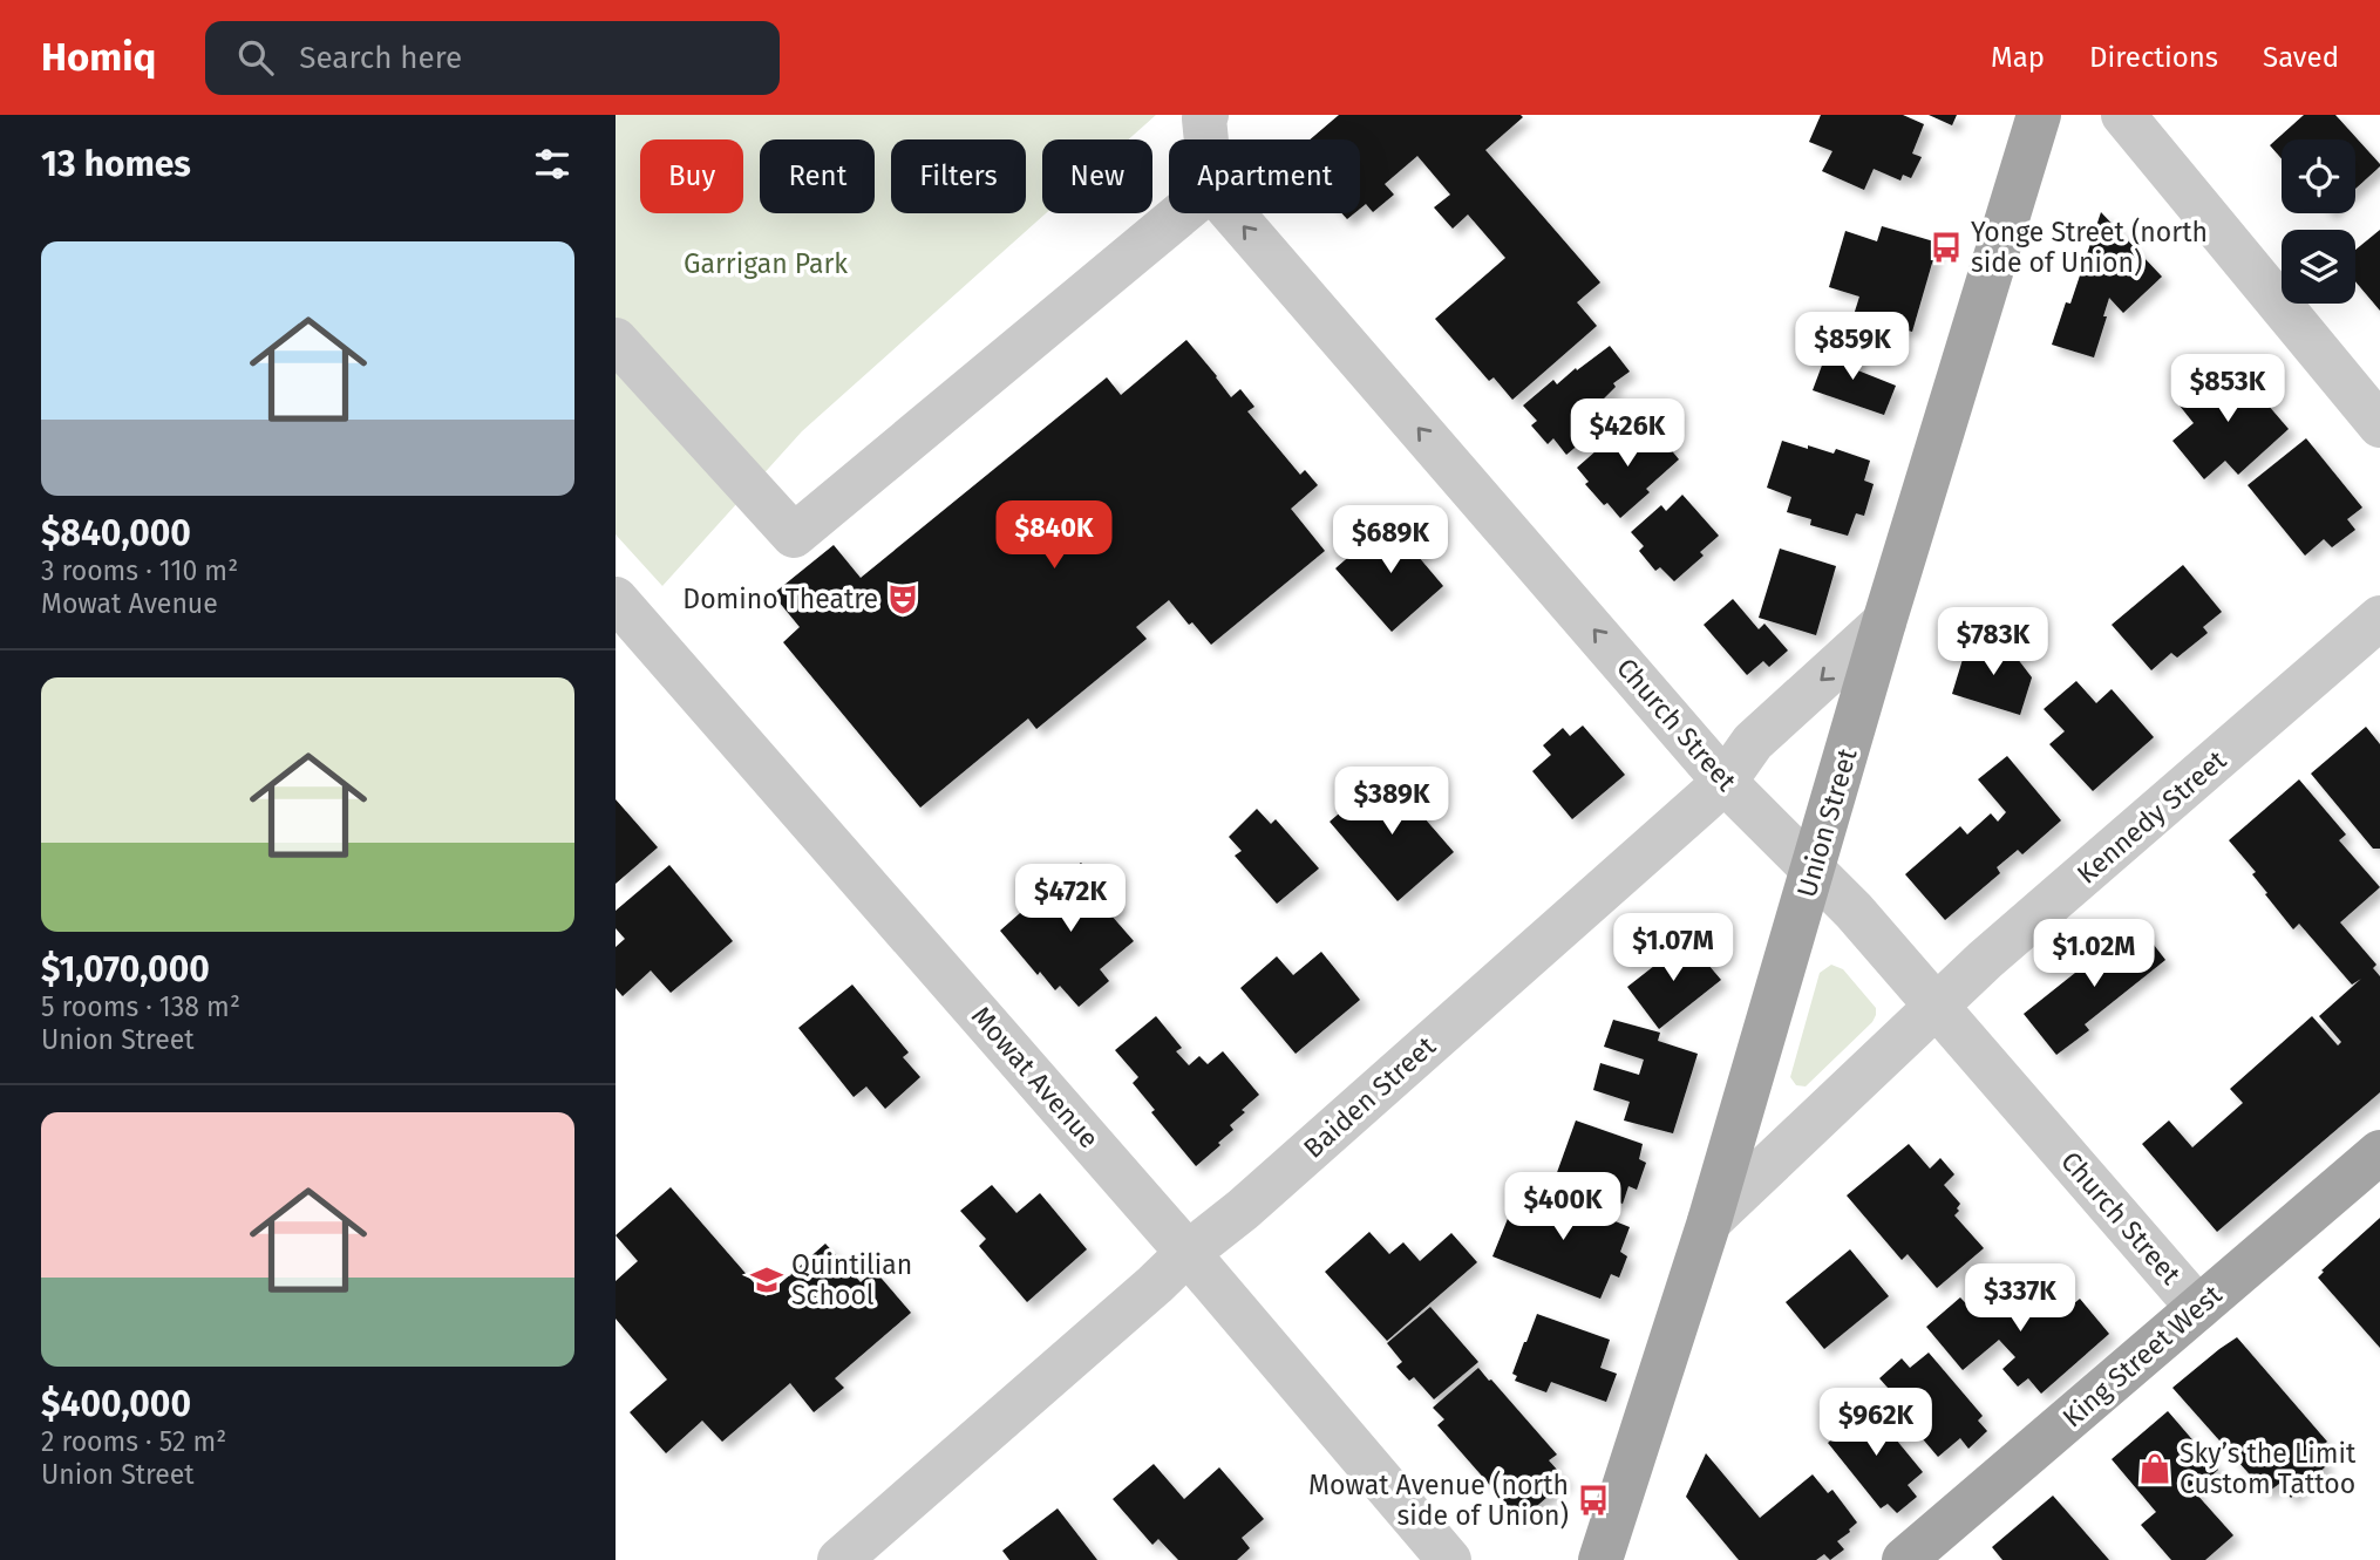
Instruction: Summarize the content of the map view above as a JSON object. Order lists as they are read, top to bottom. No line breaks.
{"streets":{"main road":["Union Street","King Street West"],"street":["Church Street","Kennedy Street","Mowat Avenue","Baiden Street"]},"crossings":[["Church Street","Kennedy Street"],["Church Street","Union Street"],["Church Street","Baiden Street"],["Church Street","King Street West"],["Kennedy Street","Union Street"],["Union Street","Baiden Street"],["Mowat Avenue","Baiden Street"]],"one_way":["Church Street"],"parks":["Garrigan Park"],"places":{"bus stop":["Yonge Street (north side of Union)","Mowat Avenue (north side of Union)"],"theatre":["Domino Theatre"],"school or university":["Quintilian School"],"shop":["Sky’s the Limit Custom Tattoo"]},"page":{"header":"Homiq","search":"Search here","nav":["Map","Directions","Saved"],"heading":"13 homes","chip":["Buy","Rent","Filters","New","Apartment"],"list":[{"name":"$840,000","note":"3 rooms · 110 m² · Mowat Avenue"},{"name":"$1,070,000","note":"5 rooms · 138 m² · Union Street"},{"name":"$400,000","note":"2 rooms · 52 m² · Union Street"}],"price":["$859K","$853K","$426K","$840K","$689K","$783K","$389K","$472K","$1.07M","$1.02M","$400K","$337K","$962K"]}}
